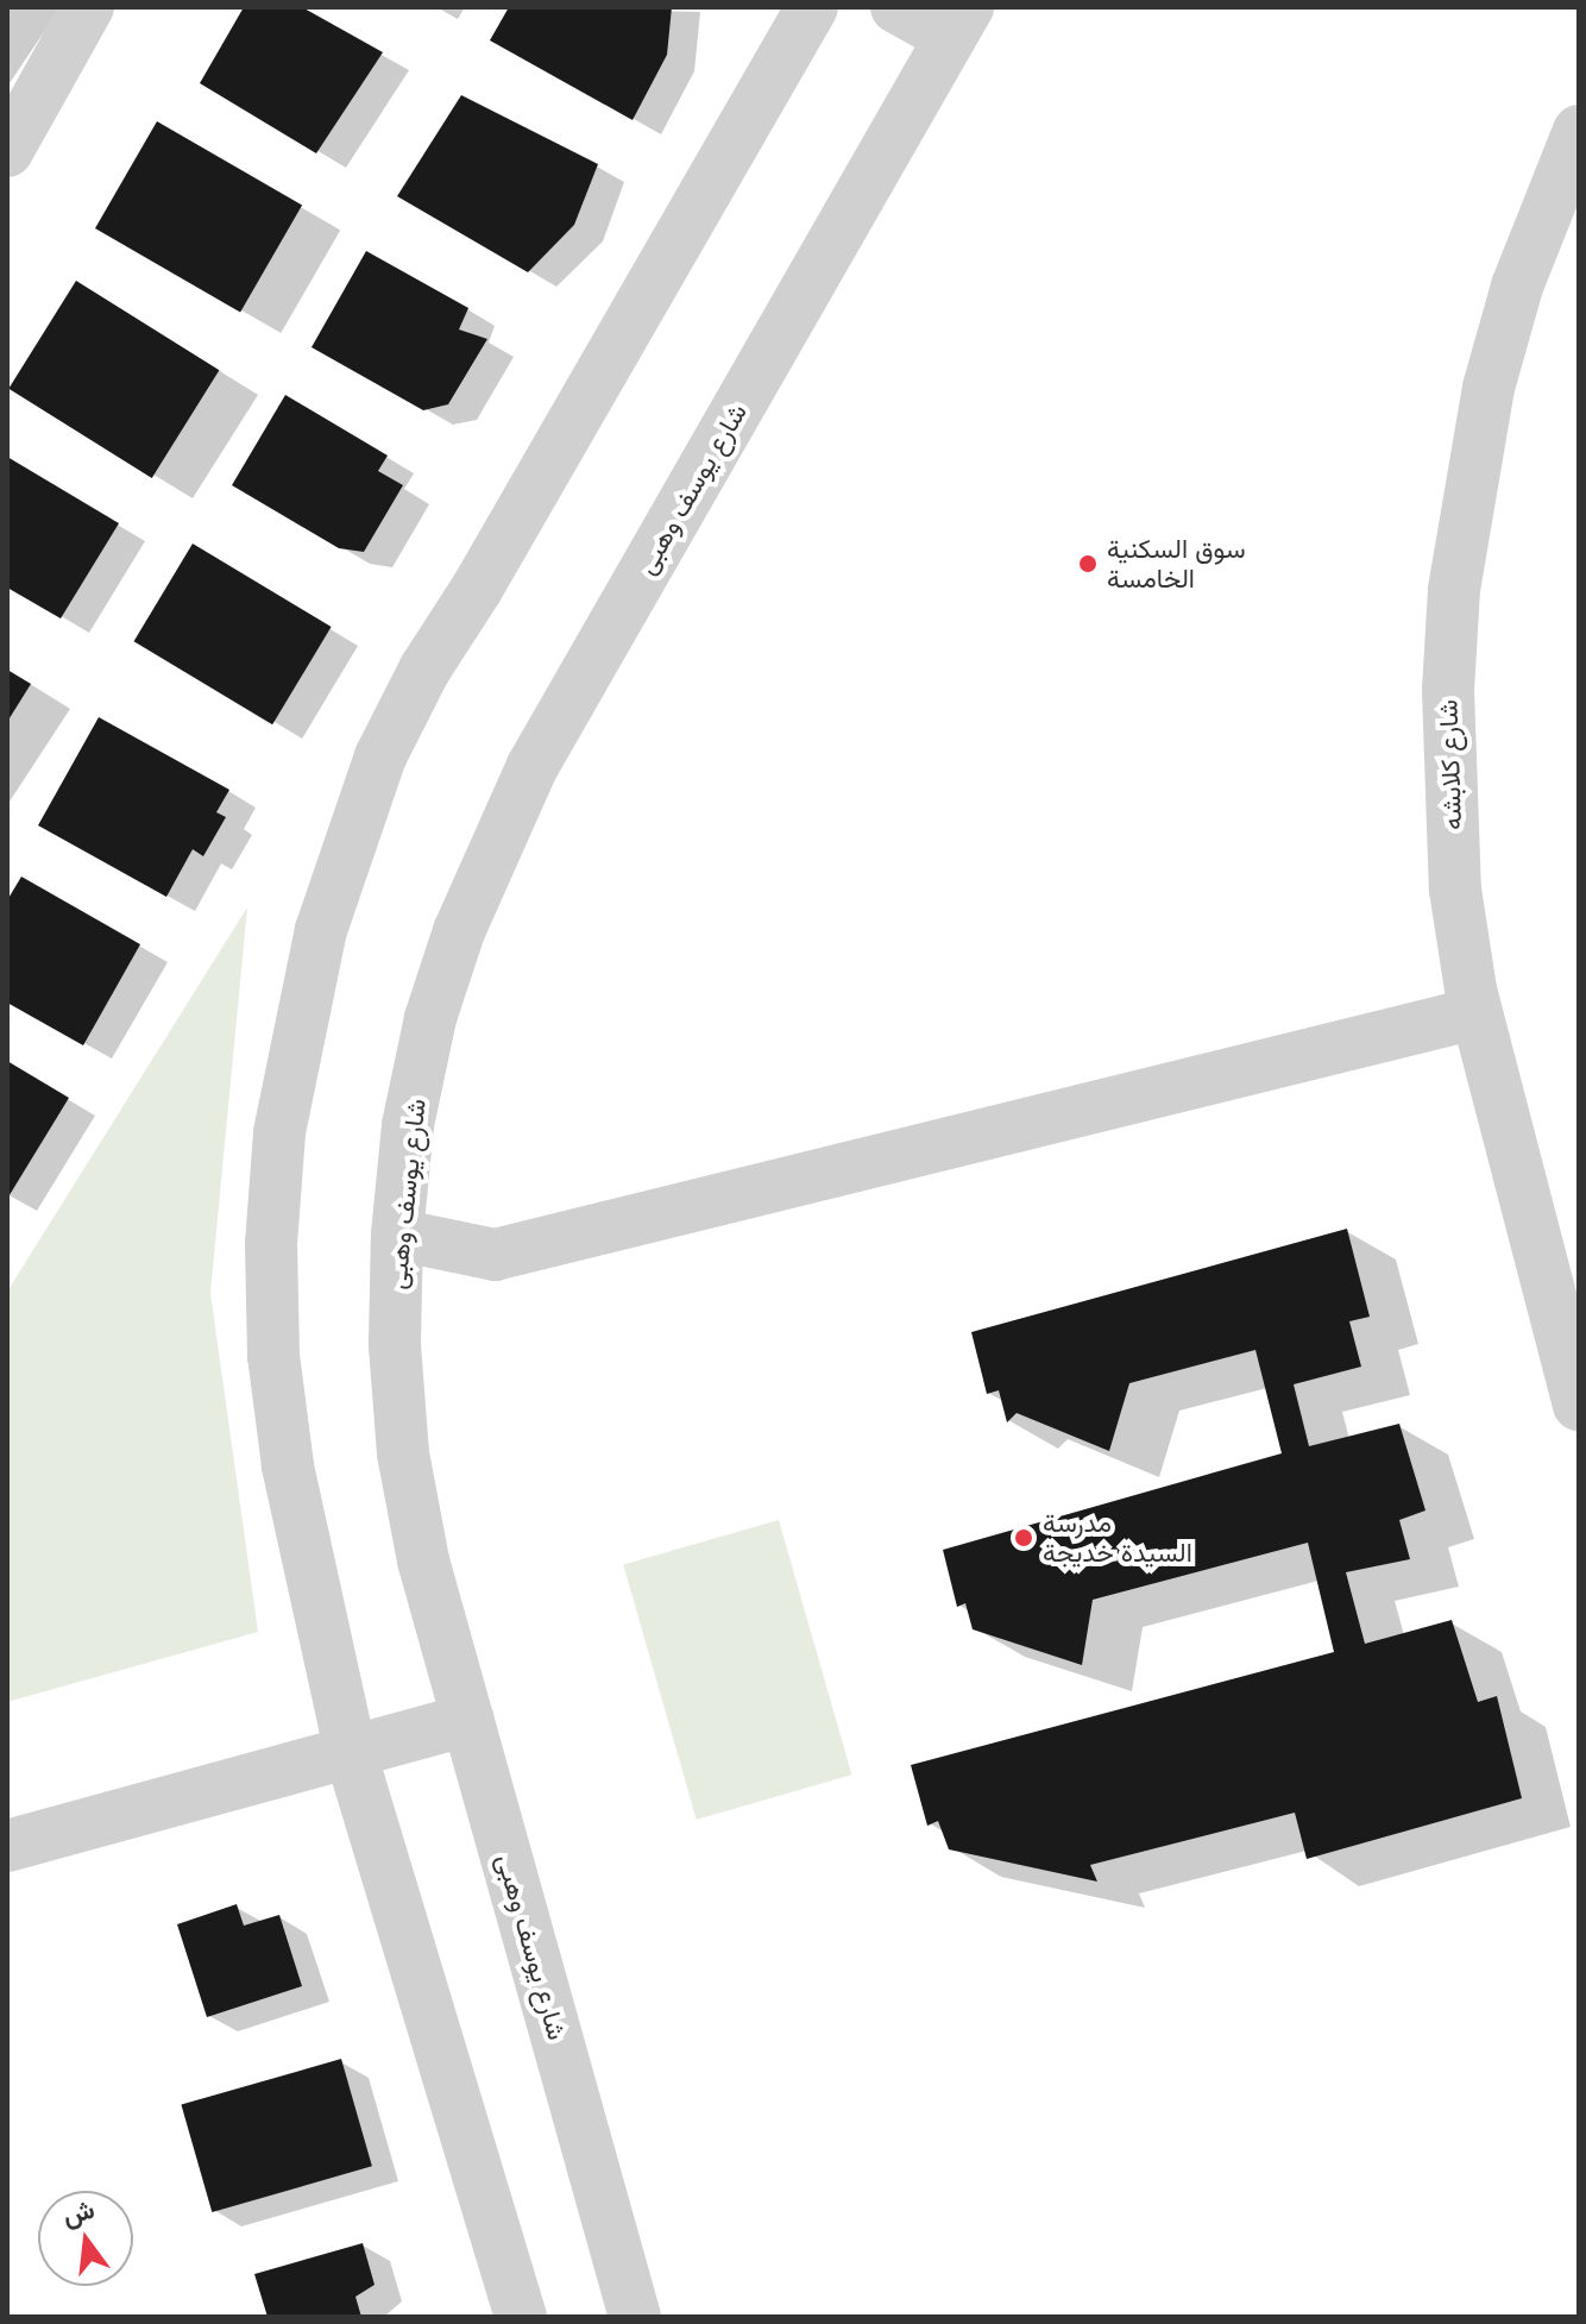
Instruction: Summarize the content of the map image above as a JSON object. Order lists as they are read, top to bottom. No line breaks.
{"streets":{"street":["شارع يوسف وهبى","شارع كلابشه"]},"places":["سوق السكنية الخامسة","مدرسة السيدة خديجة"],"north":"top"}
